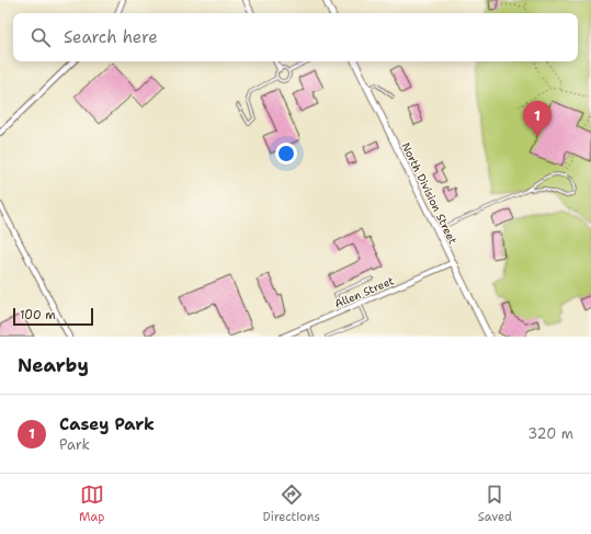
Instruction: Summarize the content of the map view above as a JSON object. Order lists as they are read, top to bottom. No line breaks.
{"streets":{"street":["North Division Street","Allen Street"]},"crossings":[["North Division Street","Allen Street"]],"scale_bar":"100 m","page":{"search":"Search here","pins":"1","scale":"100 m","heading":"Nearby","list":[{"mark":"1","name":"Casey Park","note":"Park","value":"320 m"}],"nav":["Map","Directions","Saved"]}}
